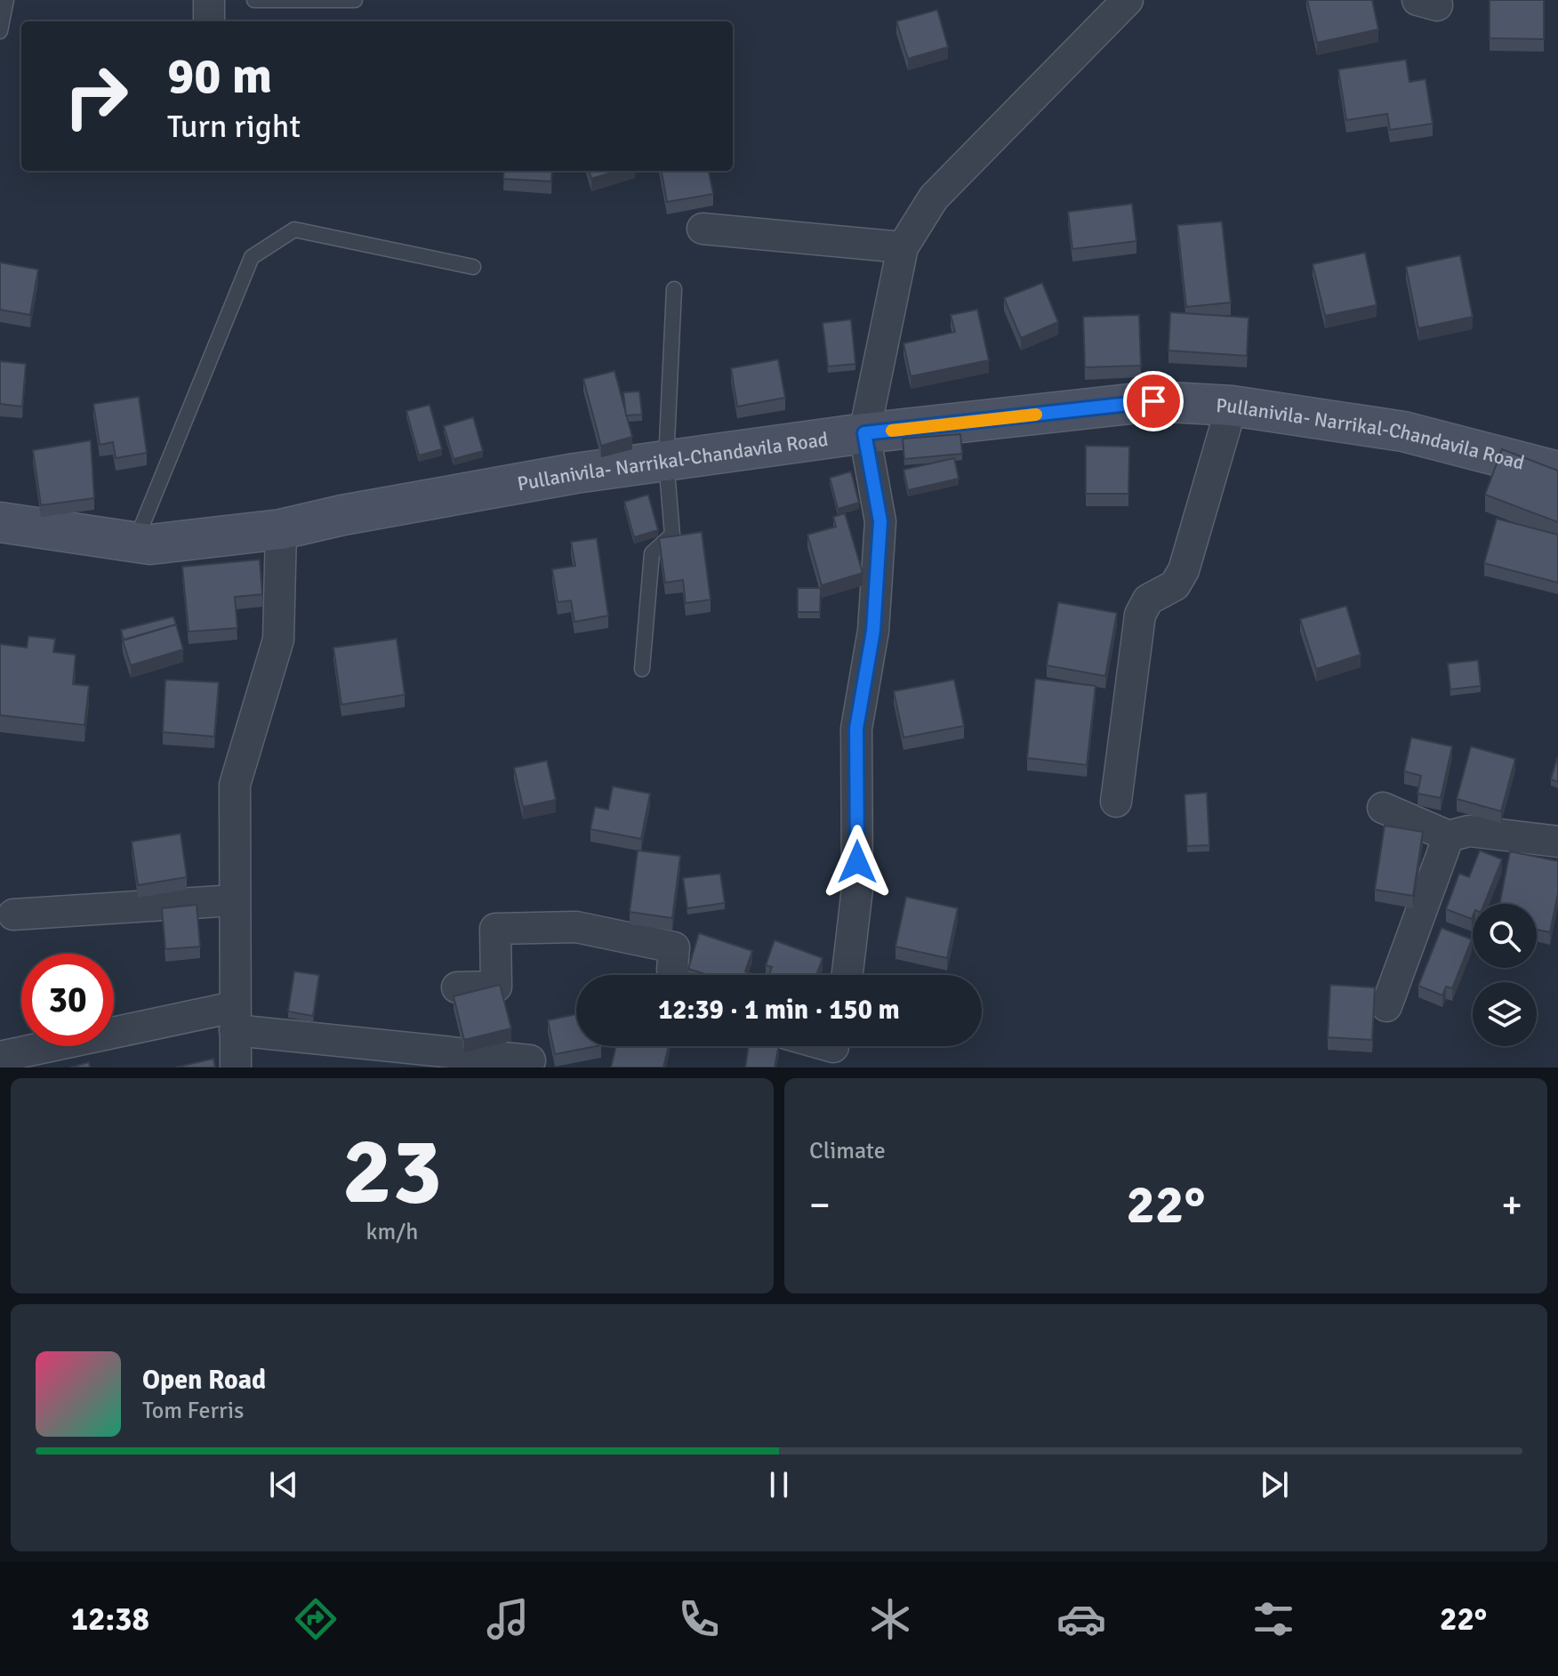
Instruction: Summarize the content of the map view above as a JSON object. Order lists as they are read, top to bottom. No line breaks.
{"streets":{"street":["Pullanivila- Narrikal-Chandavila Road"]},"page":{"turn":["90 m","Turn right"],"limit":"30","trip":"12:39 · 1 min · 150 m","tile":[["23","km/h"],"Climate"],"heat":["−","22°","+"],"song":["Open Road","Tom Ferris"],"tabs":["12:38","22°"]}}
